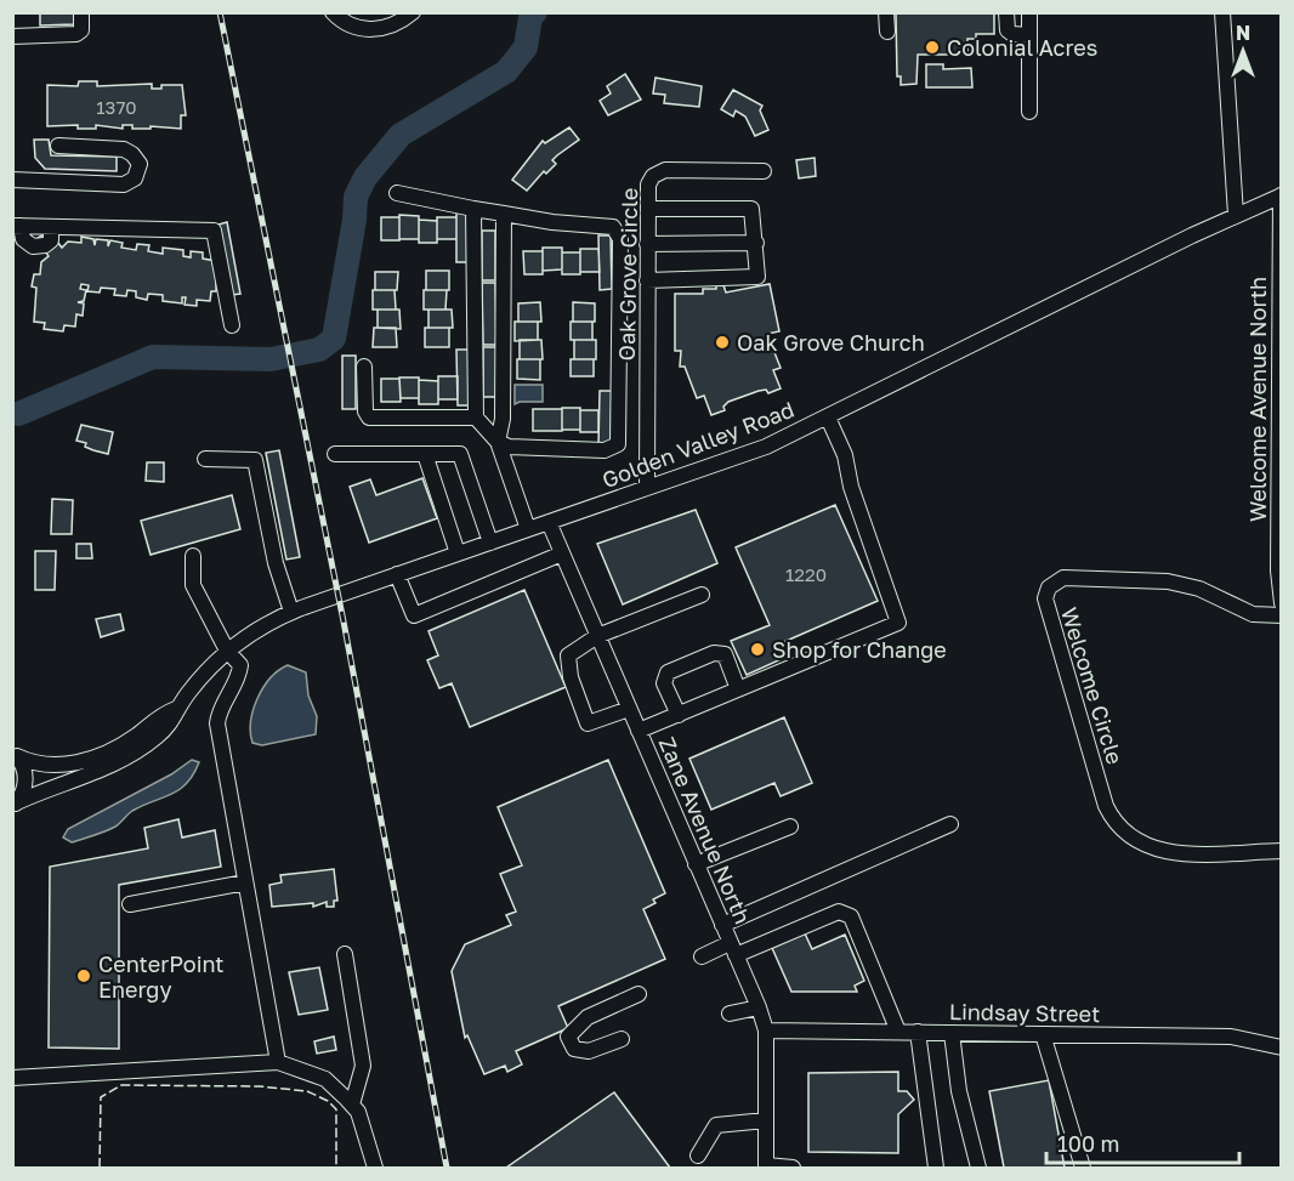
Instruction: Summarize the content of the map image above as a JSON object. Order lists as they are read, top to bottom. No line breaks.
{"streets":{"street":["Oak Grove Circle","Welcome Avenue North","Golden Valley Road","Welcome Circle","Zane Avenue North","Lindsay Street"]},"crossings":[["Oak Grove Circle","Golden Valley Road"],["Welcome Avenue North","Golden Valley Road"],["Golden Valley Road","Zane Avenue North"],["Zane Avenue North","Lindsay Street"]],"places":["Colonial Acres","Oak Grove Church","Shop for Change","CenterPoint Energy"],"house_numbers":["1370","1220"],"scale_bar":"100 m","north":"top"}
